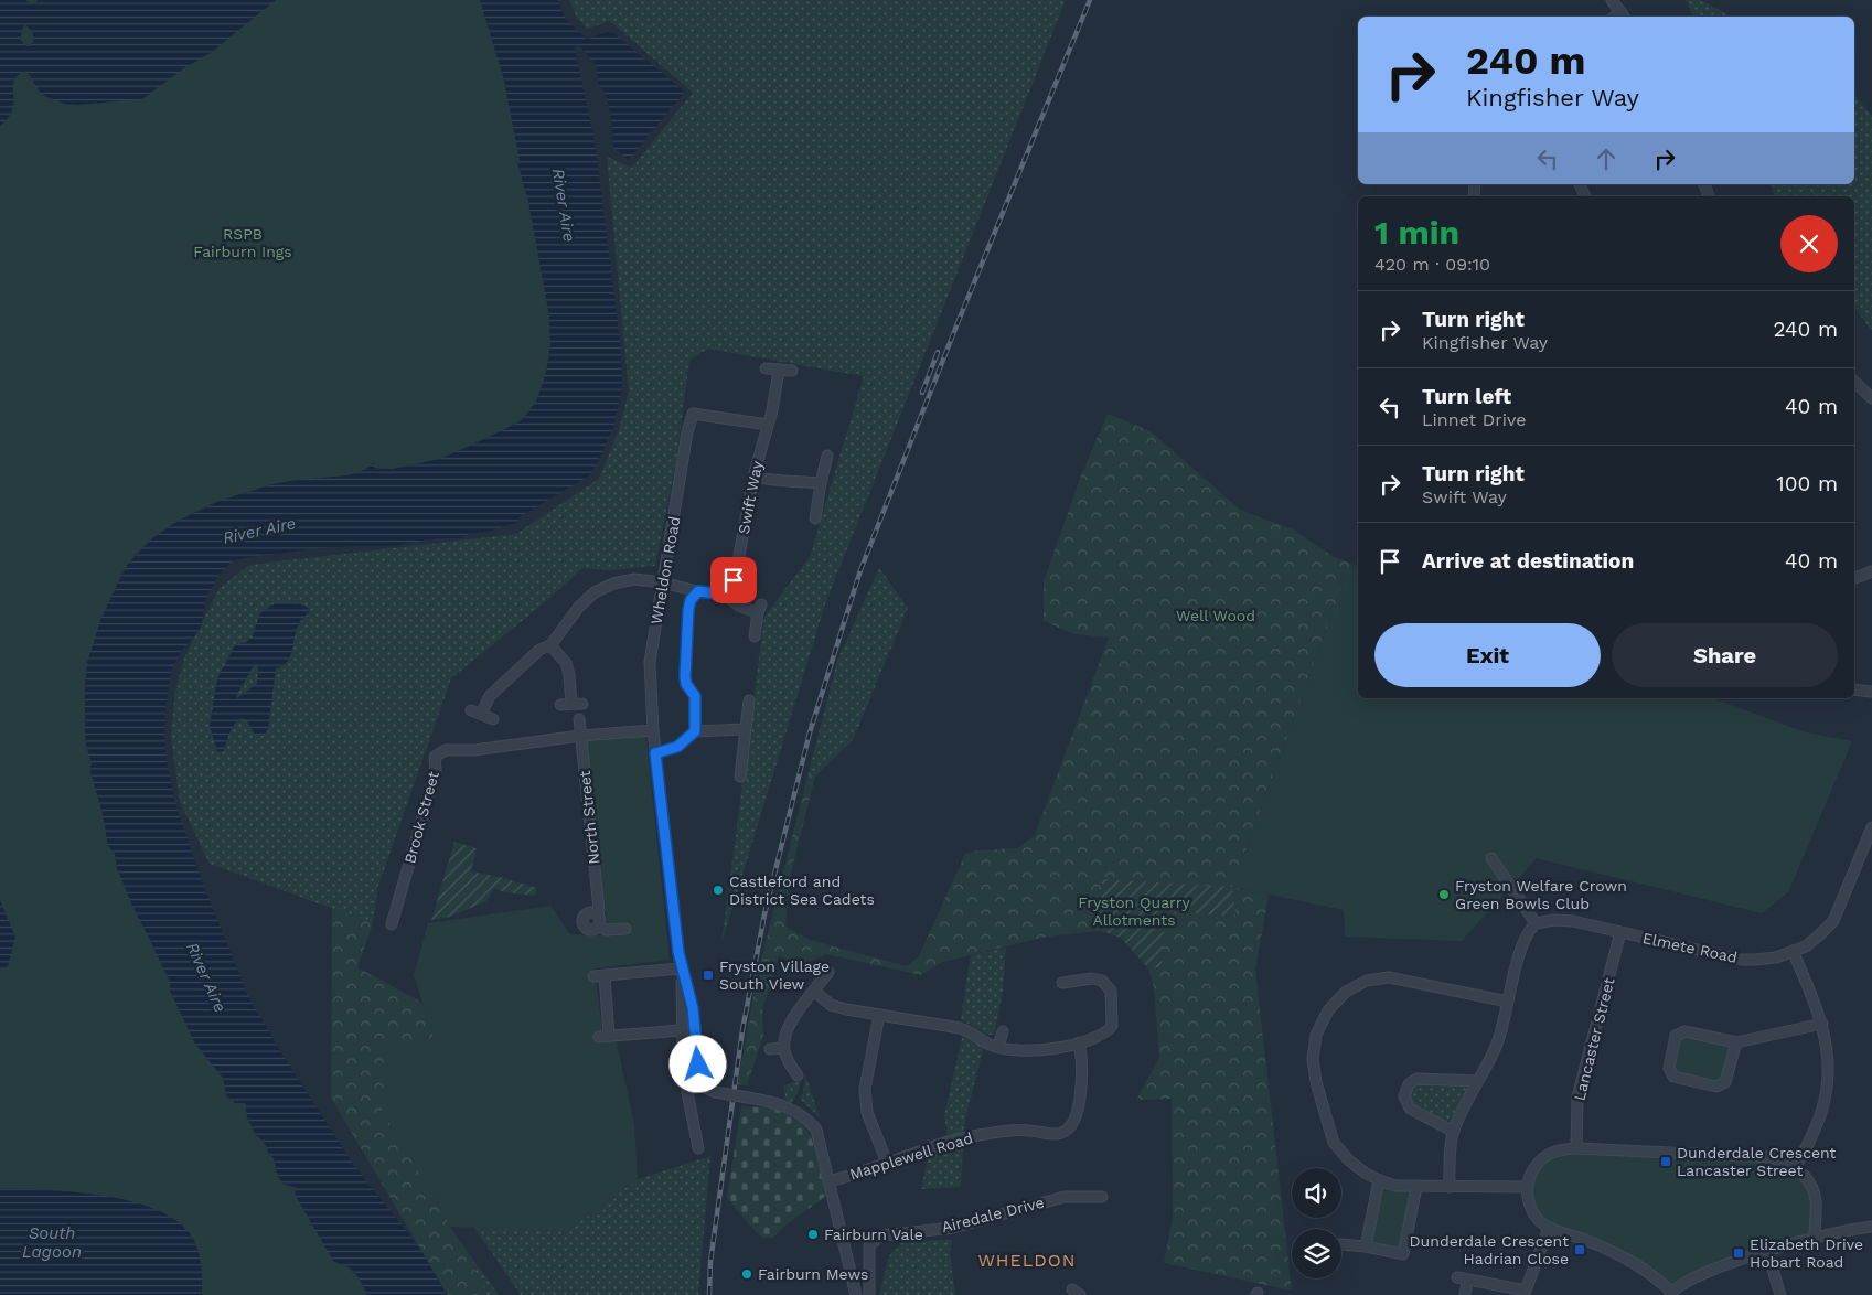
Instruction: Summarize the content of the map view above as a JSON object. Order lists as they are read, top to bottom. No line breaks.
{"streets":{"street":["Swift Way","Wheldon Road","Brook Street","North Street","Elmete Road","Lancaster Street","Mapplewell Road","Airedale Drive"]},"crossings":[["Swift Way","Wheldon Road"],["Wheldon Road","Mapplewell Road"],["Brook Street","North Street"],["Elmete Road","Lancaster Street"]],"districts":["WHELDON"],"water":["River Aire","South Lagoon"],"parks":["RSPB Fairburn Ings","Well Wood","Fryston Quarry Allotments"],"places":{"other":["Castleford and District Sea Cadets","Fryston Welfare Crown Green Bowls Club","Fairburn Vale","Fairburn Mews"],"transit":["Fryston Village South View","Dunderdale Crescent Lancaster Street","Dunderdale Crescent Hadrian Close","Elizabeth Drive Hobart Road"]},"page":{"turn":["240 m","Kingfisher Way"],"heading":["1 min","420 m · 09:10"],"list":[{"name":"Turn right","note":"Kingfisher Way","value":"240 m"},{"name":"Turn left","note":"Linnet Drive","value":"40 m"},{"name":"Turn right","note":"Swift Way","value":"100 m"},{"name":"Arrive at destination","value":"40 m"}],"buttons":["Exit","Share"]}}
